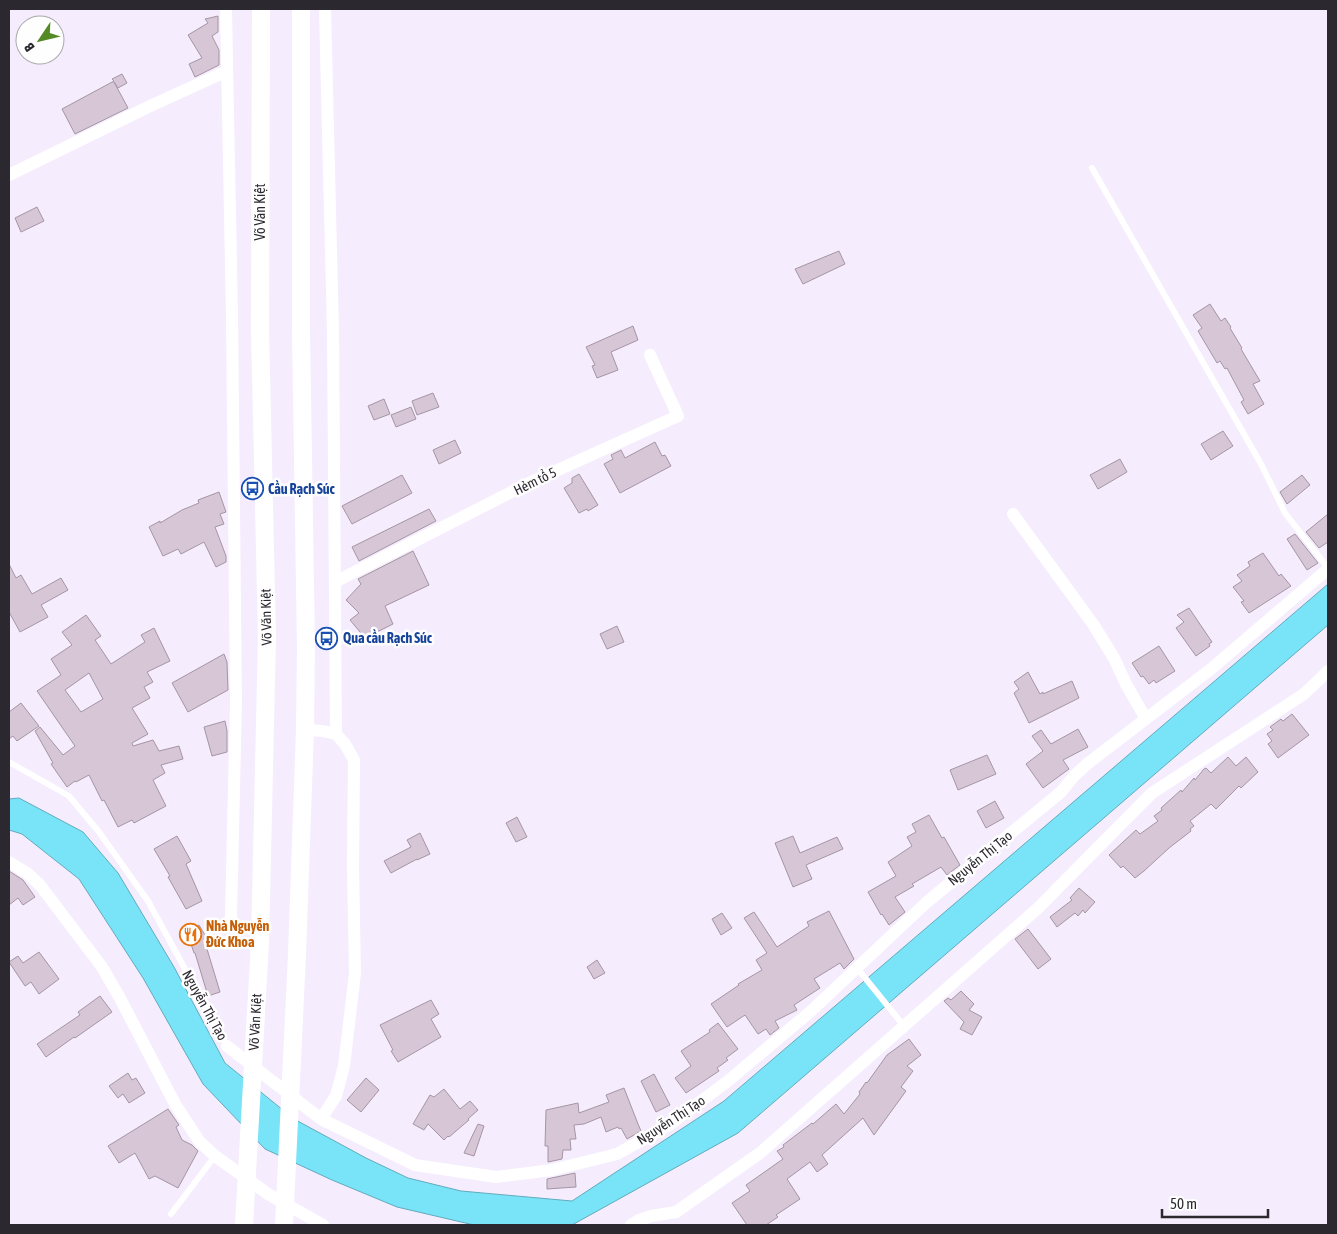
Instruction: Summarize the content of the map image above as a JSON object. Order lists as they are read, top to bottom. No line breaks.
{"streets":{"main road":["Võ Văn Kiệt"],"street":["Hẻm tổ 5","Nguyễn Thị Tạo"]},"places":{"bus stop":["Cầu Rạch Súc","Qua cầu Rạch Súc"],"restaurant":["Nhà Nguyễn Đức Khoa"]},"scale_bar":"50 m","north":"bottom left"}
